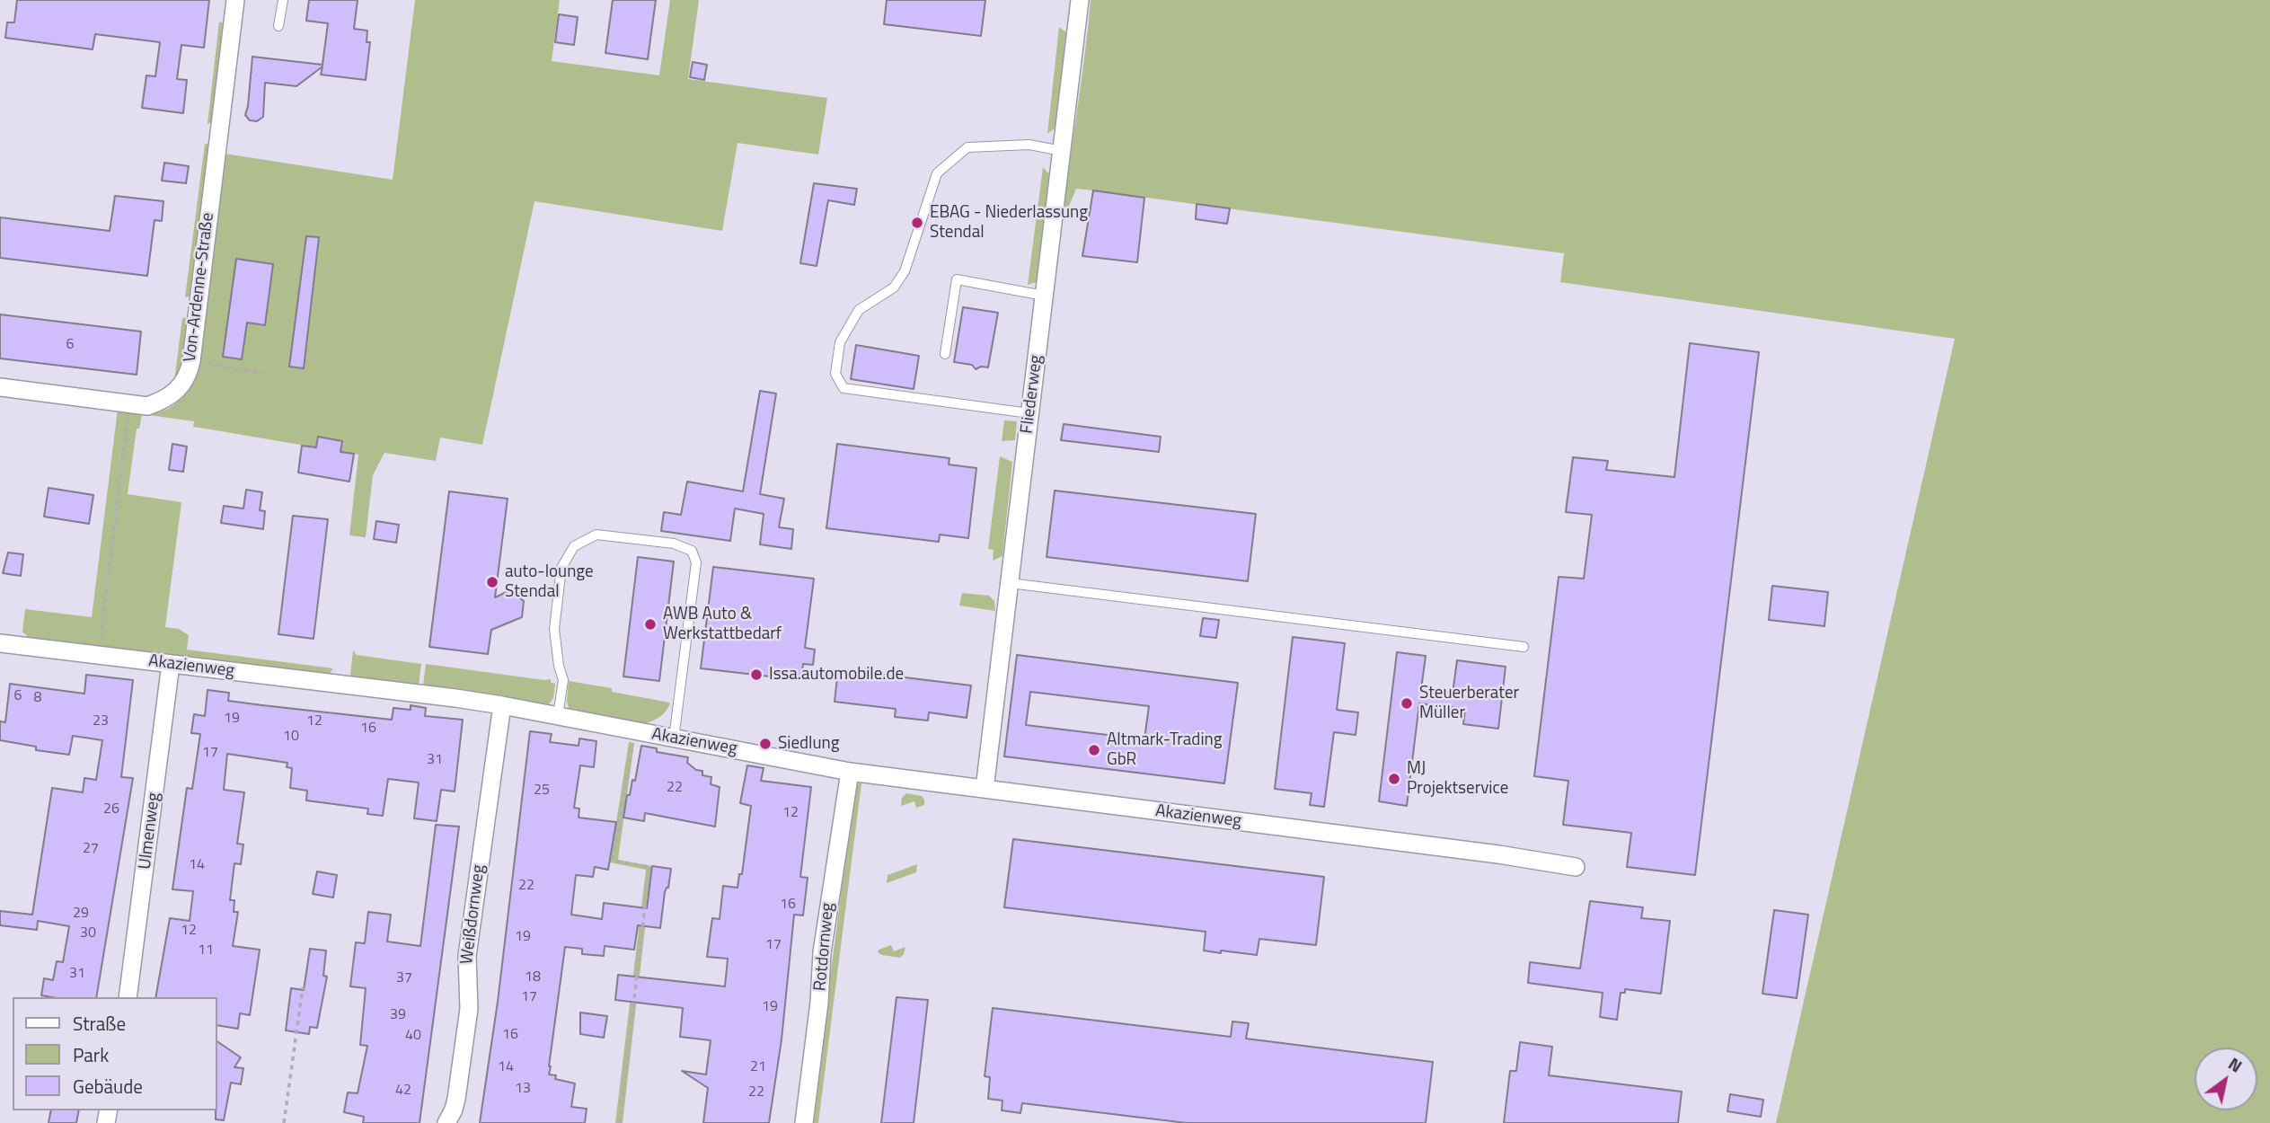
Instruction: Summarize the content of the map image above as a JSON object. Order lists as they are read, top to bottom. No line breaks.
{"streets":{"street":["Von-Ardenne-Straße","Fliederweg","Akazienweg","Ulmenweg","Weißdornweg","Rotdornweg"]},"crossings":[["Fliederweg","Akazienweg"],["Akazienweg","Ulmenweg"],["Akazienweg","Weißdornweg"],["Akazienweg","Rotdornweg"]],"places":["EBAG - Niederlassung Stendal","auto-lounge Stendal","AWB Auto & Werkstattbedarf","Issa.automobile.de","Steuerberater Müller","Siedlung","Altmark-Trading GbR","MJ Projektservice"],"house_numbers":["6","6","8","19","23","12","16","10","17","31","22","25","26","12","27","14","22","16","29","12","30","19","17","11","31","18","37","17","19","39","16","40","14","21","13","42","22"],"legend":["Straße","Park","Gebäude"],"north":"top right"}
